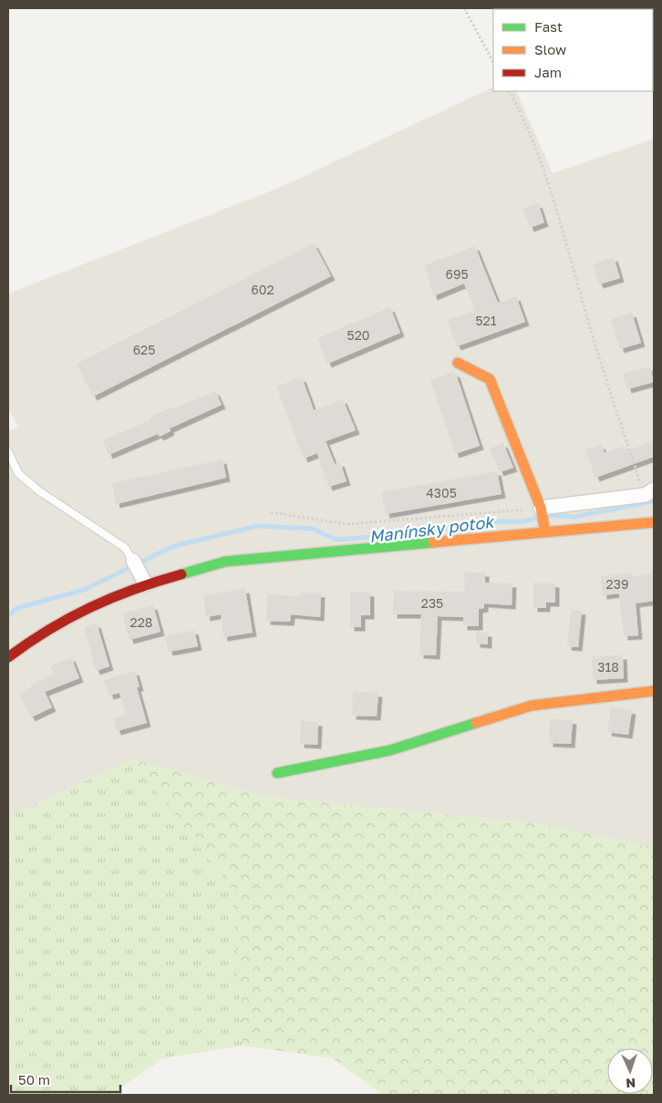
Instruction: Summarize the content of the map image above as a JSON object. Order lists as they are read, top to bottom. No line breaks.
{"water":["Manínsky potok"],"house_numbers":["695","602","521","520","625","4305","239","235","228","318"],"legend":["Fast","Slow","Jam"],"scale_bar":"50 m","north":"bottom"}
